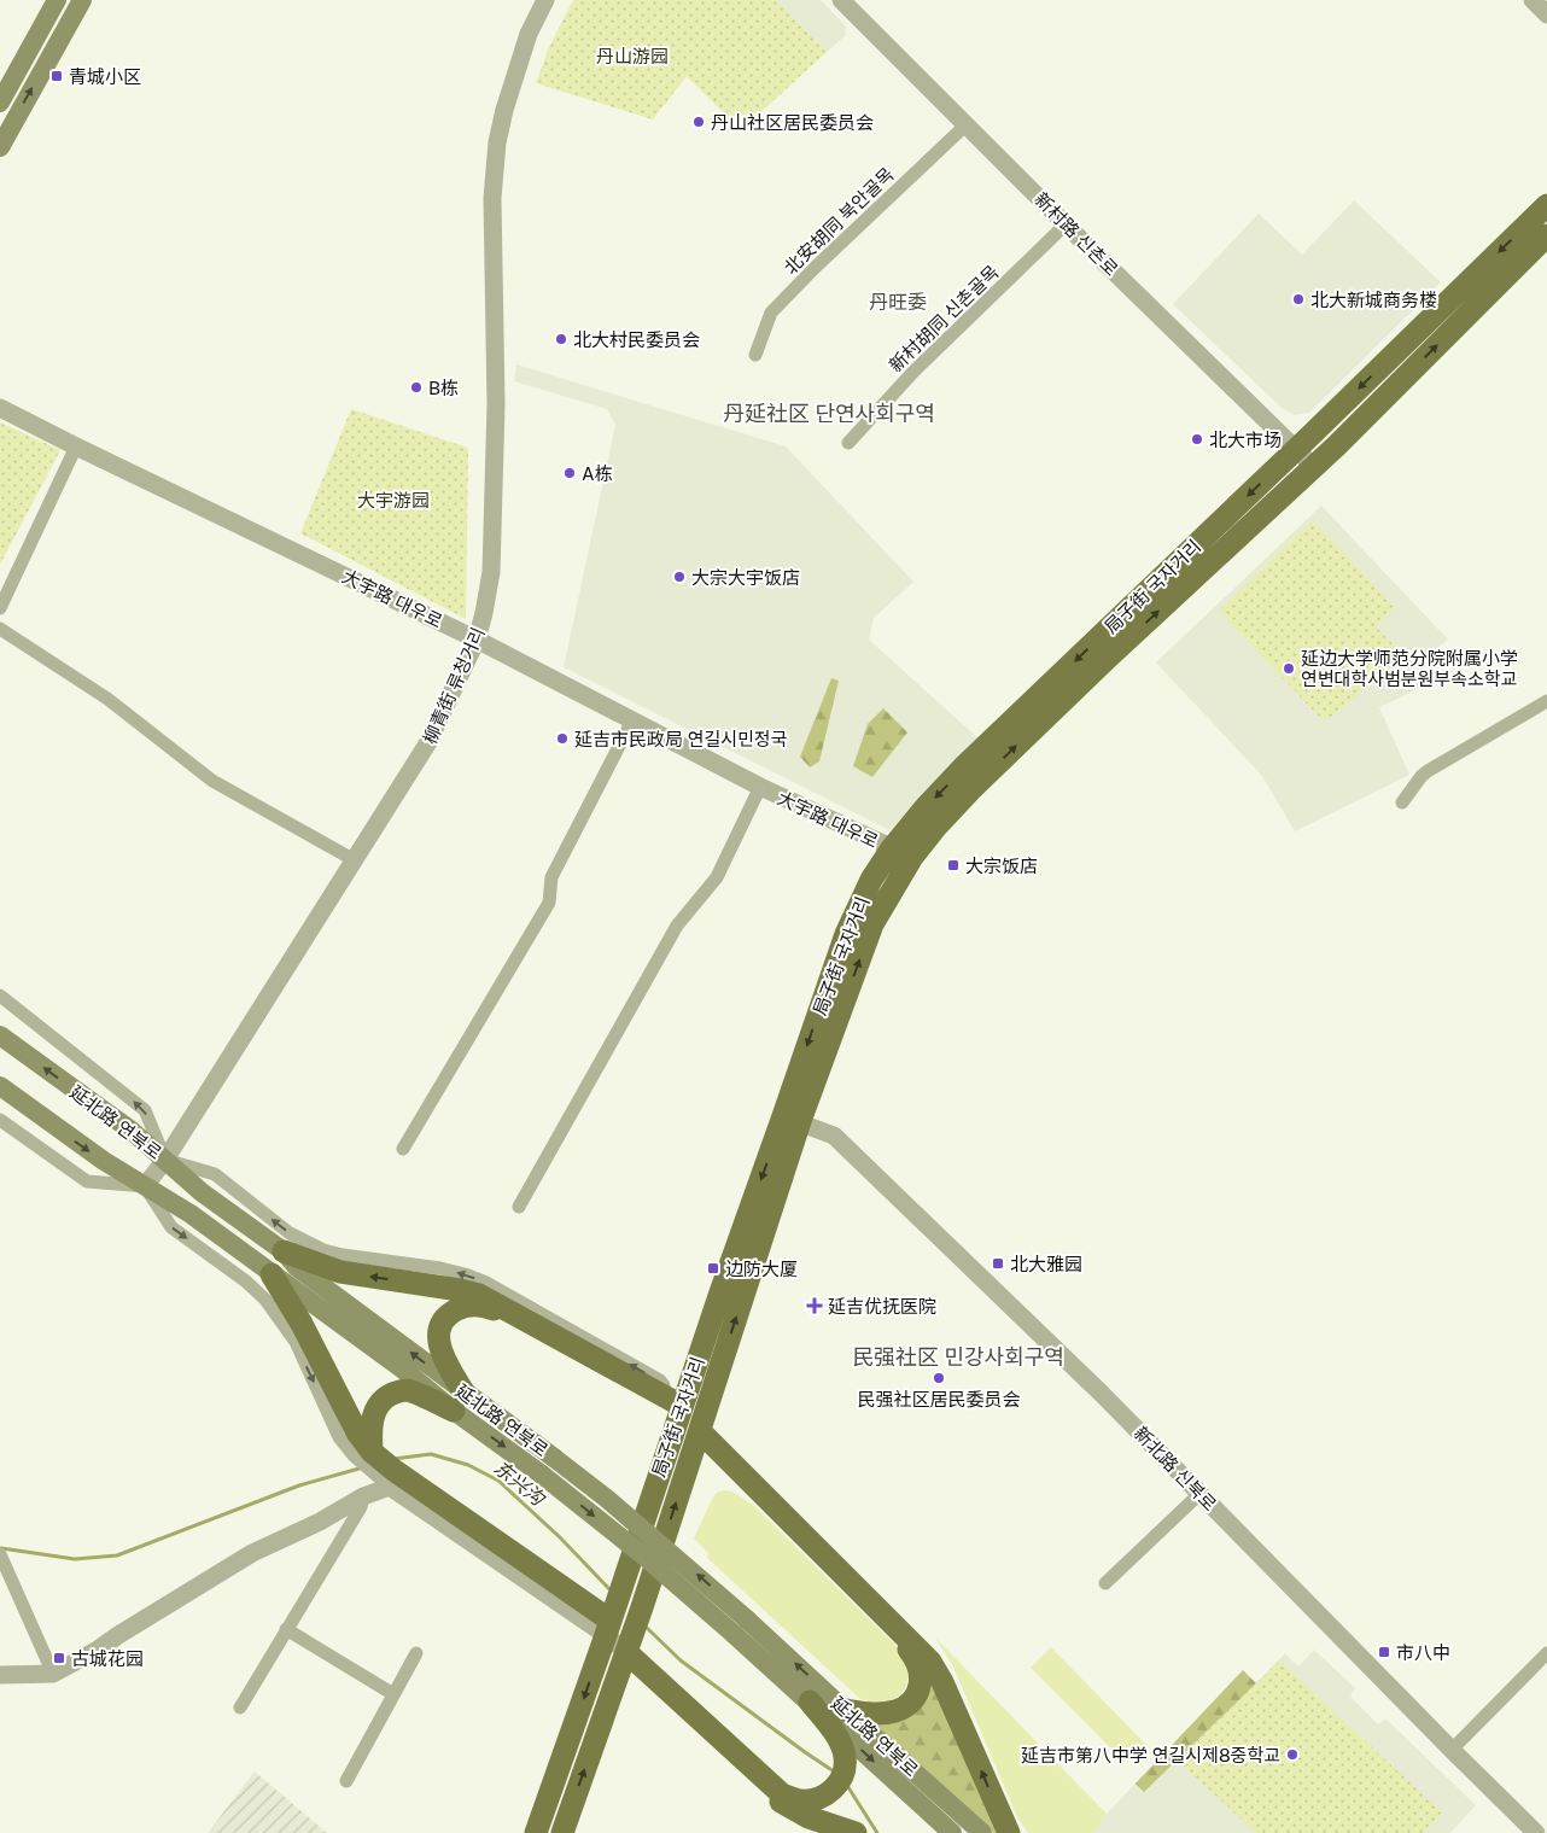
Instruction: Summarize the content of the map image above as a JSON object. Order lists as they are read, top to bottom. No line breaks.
{"streets":{"main road":["局子街 국자거리","延北路 연북로"],"street":["北安胡同 북안골목","新村路 신촌로","新村胡同 신촌골목","大宇路 대우로","柳青街 류청거리","新北路 신북로"]},"crossings":[["北安胡同 북안골목","新村路 신촌로"],["新村路 신촌로","新村胡同 신촌골목"],["新村路 신촌로","局子街 국자거리"],["局子街 국자거리","大宇路 대우로"],["局子街 국자거리","新北路 신북로"],["大宇路 대우로","柳青街 류청거리"],["柳青街 류청거리","延北路 연북로"]],"districts":["丹旺委","丹延社区 단연사회구역","民强社区 민강사회구역"],"water":["东兴沟"],"parks":["丹山游园","大宇游园"],"places":{"transit":["青城小区","大宗饭店","北大雅园","边防大厦","市八中","古城花园"],"other":["丹山社区居民委员会","北大新城商务楼","北大村民委员会","B栋","北大市场","A栋","大宗大宇饭店","延边大学师范分院附属小学 연변대학사범분원부속소학교","延吉市民政局 연길시민정국","民强社区居民委员会","延吉市第八中学 연길시제8중학교"],"health":["延吉优抚医院"]}}
